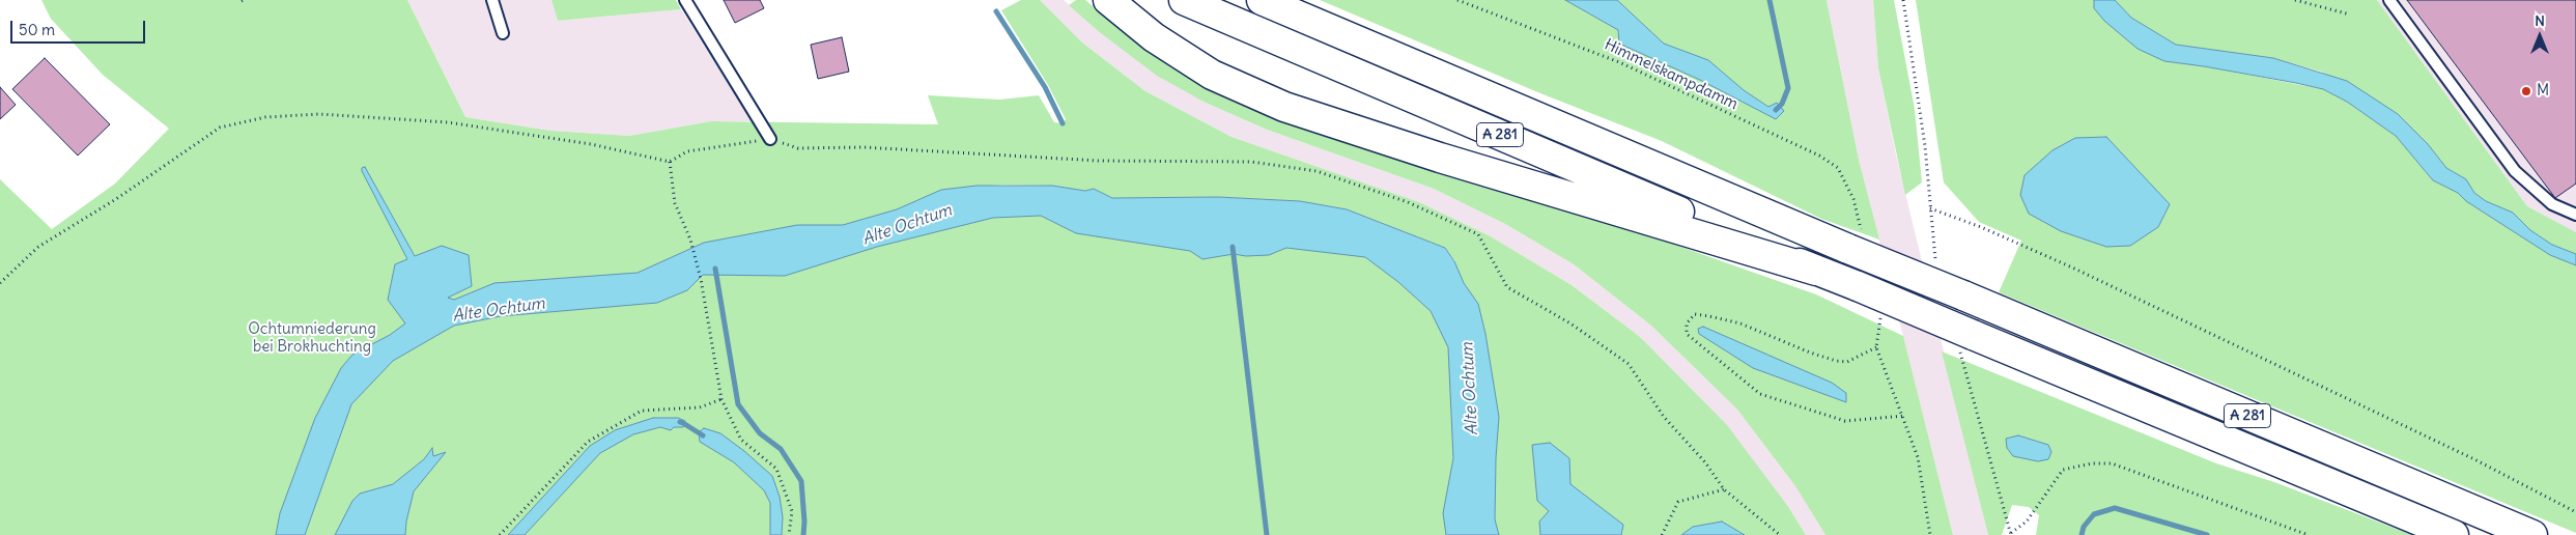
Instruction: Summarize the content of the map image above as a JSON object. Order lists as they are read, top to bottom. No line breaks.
{"streets":{"highway":["A 281"],"path":["Himmelskampdamm"]},"crossings":[["Himmelskampdamm","A 281"]],"water":["Alte Ochtum"],"parks":["Ochtumniederung bei Brokhuchting"],"places":["M"],"scale_bar":"50 m","north":"top"}
